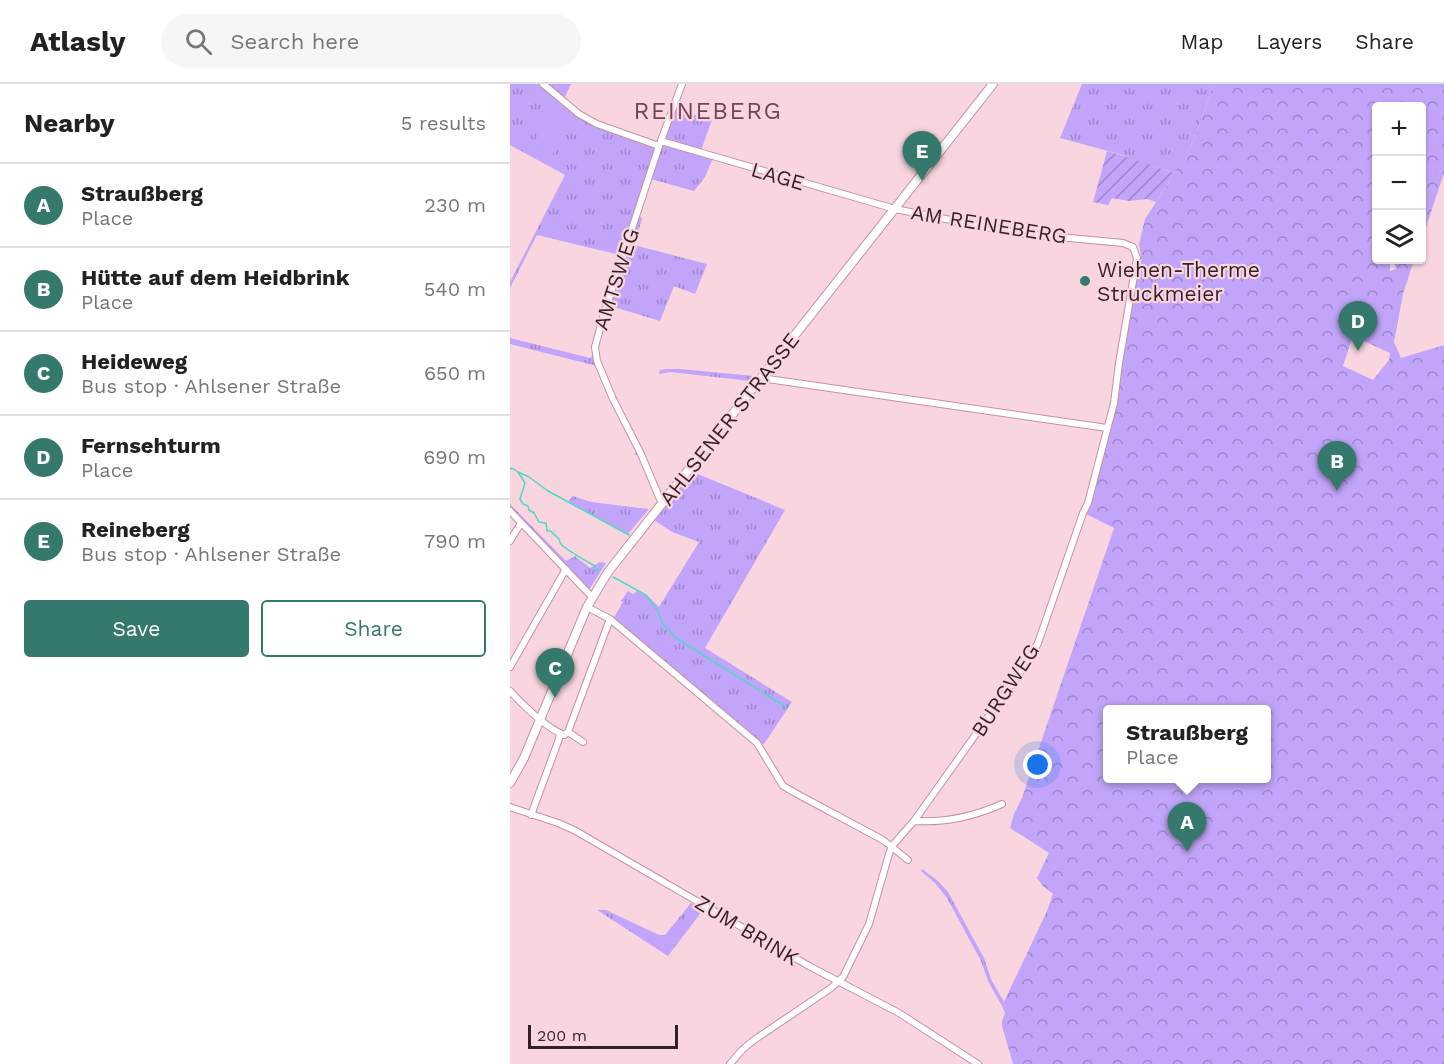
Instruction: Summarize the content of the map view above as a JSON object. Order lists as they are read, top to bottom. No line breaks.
{"streets":{"main road":["AHLSENER STRASSE"],"street":["LAGE","AM REINEBERG","AMTSWEG","BURGWEG","ZUM BRINK"]},"crossings":[["LAGE","AM REINEBERG"],["LAGE","AMTSWEG"],["LAGE","AHLSENER STRASSE"],["AM REINEBERG","AHLSENER STRASSE"],["AM REINEBERG","BURGWEG"],["AMTSWEG","AHLSENER STRASSE"],["BURGWEG","ZUM BRINK"]],"districts":["REINEBERG"],"places":["Wiehen-Therme Struckmeier"],"scale_bar":"200 m","page":{"header":"Atlasly","search":"Search here","nav":["Map","Layers","Share"],"heading":["Nearby","5 results"],"map_buttons":["+","−"],"pins":["E","D","B","C","A"],"list":[{"mark":"A","name":"Straußberg","note":"Place","value":"230 m"},{"mark":"B","name":"Hütte auf dem Heidbrink","note":"Place","value":"540 m"},{"mark":"C","name":"Heideweg","note":"Bus stop · Ahlsener Straße","value":"650 m"},{"mark":"D","name":"Fernsehturm","note":"Place","value":"690 m"},{"mark":"E","name":"Reineberg","note":"Bus stop · Ahlsener Straße","value":"790 m"}],"buttons":["Save","Share"],"popup":["Straußberg","Place"],"scale":"200 m"}}
